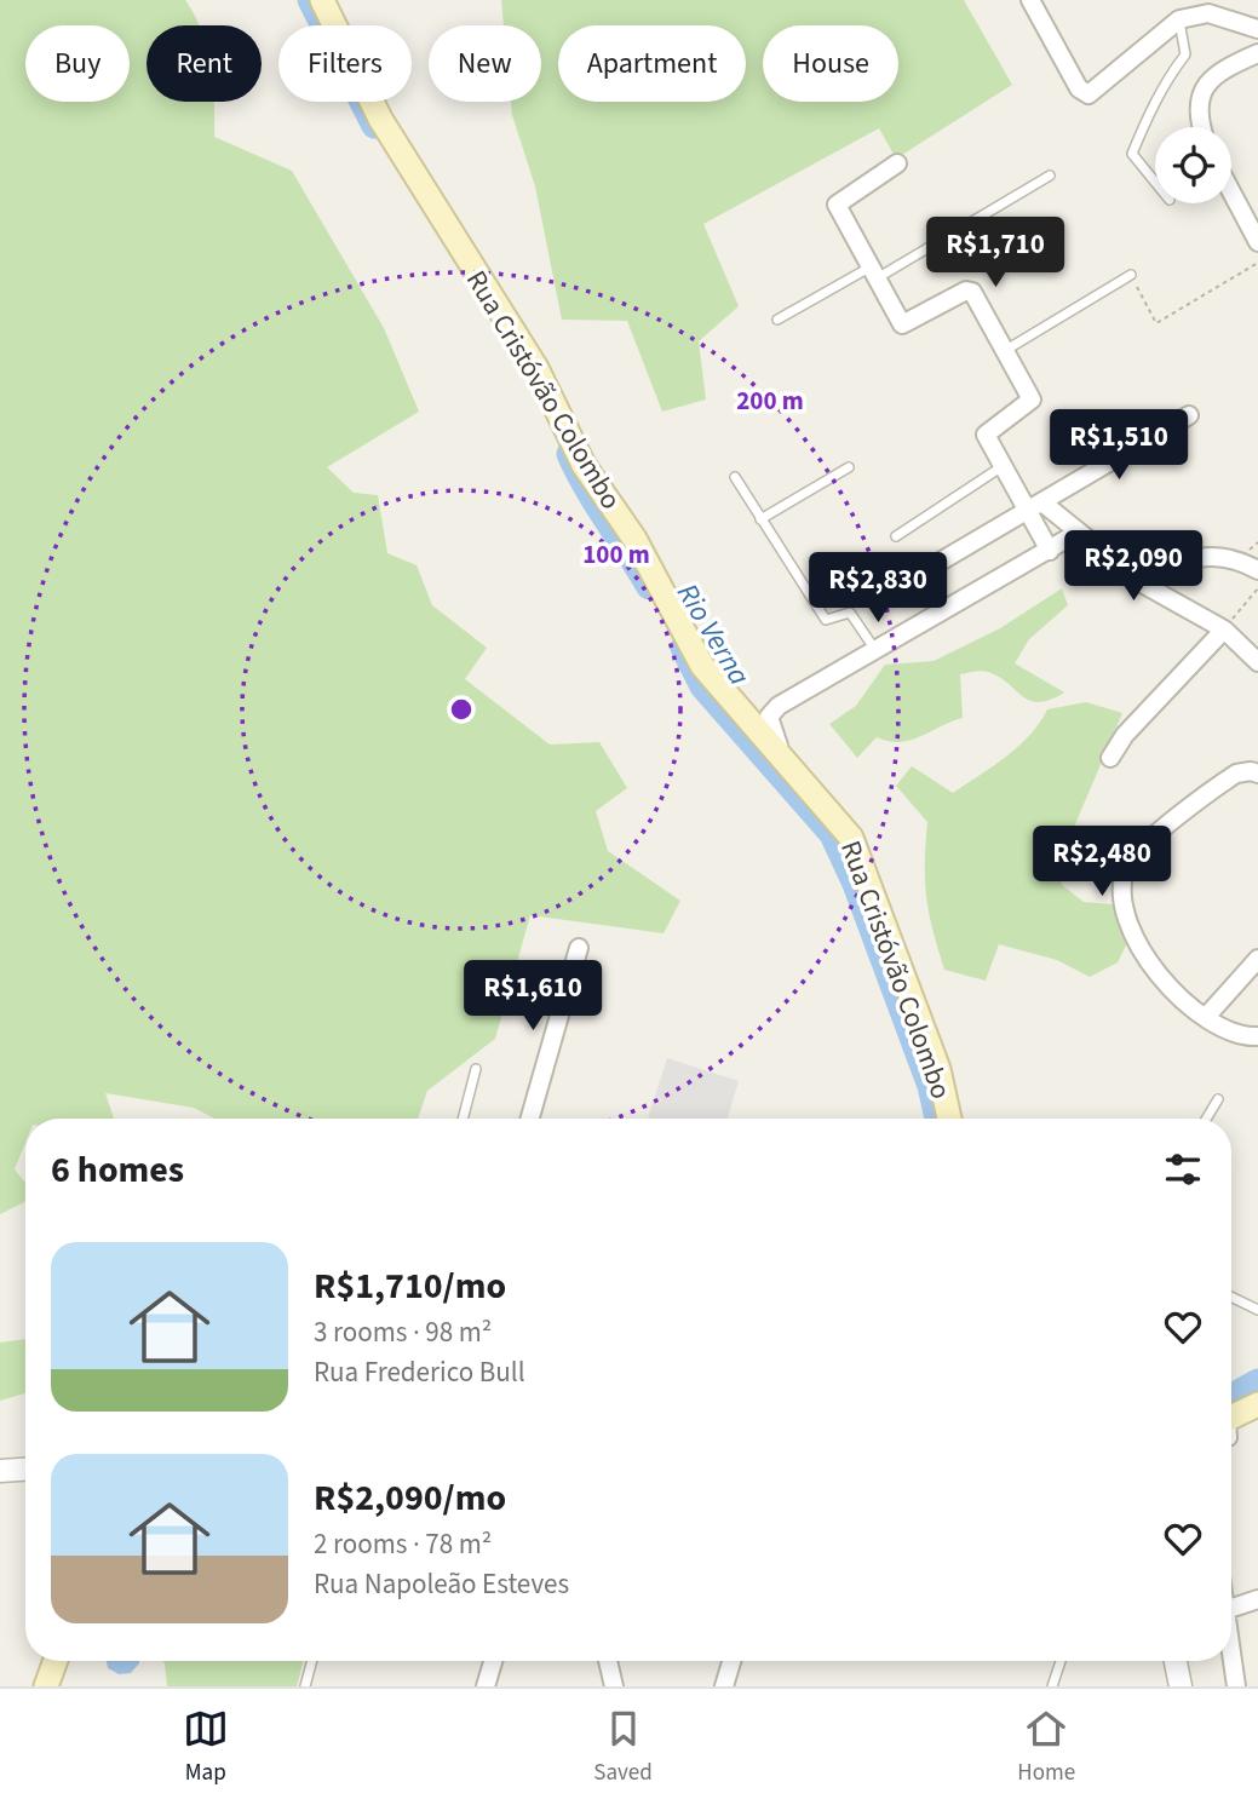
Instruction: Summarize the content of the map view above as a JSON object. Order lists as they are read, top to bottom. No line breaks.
{"streets":{"main road":["Rua Cristóvão Colombo"]},"water":["Rio Verna"],"page":{"chip":["Buy","Rent","Filters","New","Apartment","House"],"price":["R$1,710","R$1,510","R$2,090","R$2,830","R$2,480","R$1,610"],"heading":"6 homes","list":[{"name":"R$1,710/mo","note":"3 rooms · 98 m² · Rua Frederico Bull"},{"name":"R$2,090/mo","note":"2 rooms · 78 m² · Rua Napoleão Esteves"}],"tabs":["Map","Saved","Home"]},"rings":["200 m","100 m"]}
